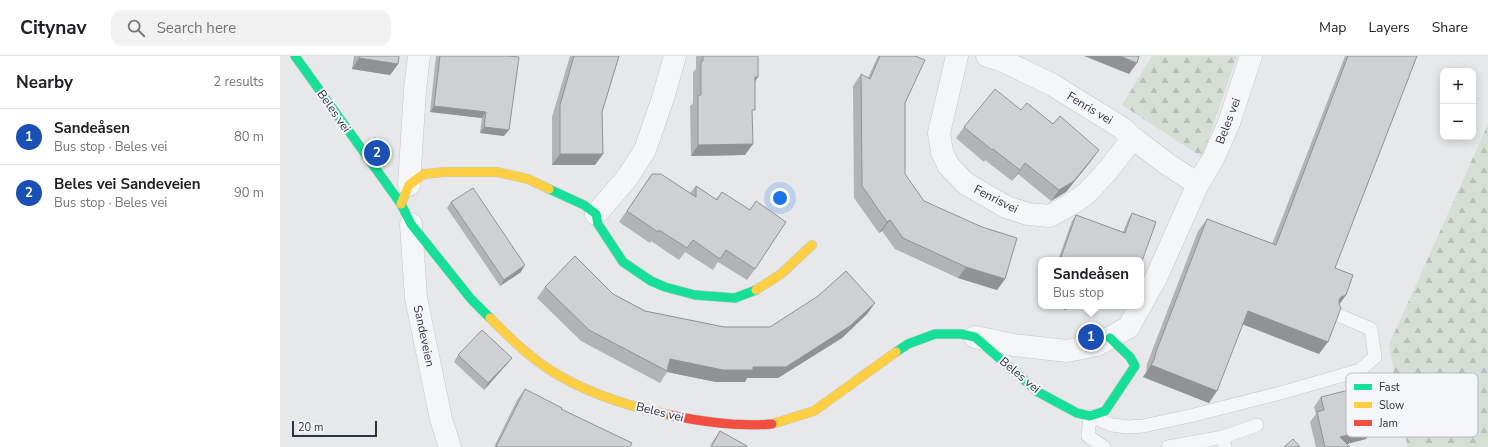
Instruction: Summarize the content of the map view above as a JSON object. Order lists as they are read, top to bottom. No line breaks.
{"streets":{"street":["Fenris vei","Beles vei","Fenrisvei","Sandeveien"]},"crossings":[["Fenris vei","Beles vei"],["Fenris vei","Fenrisvei"],["Beles vei","Sandeveien"]],"legend":["Fast","Slow","Jam"],"scale_bar":"20 m","page":{"header":"Citynav","search":"Search here","nav":["Map","Layers","Share"],"heading":["Nearby","2 results"],"map_buttons":["+","−"],"list":[{"mark":"1","name":"Sandeåsen","note":"Bus stop · Beles vei","value":"80 m"},{"mark":"2","name":"Beles vei Sandeveien","note":"Bus stop · Beles vei","value":"90 m"}],"pins":["2","1"],"popup":["Sandeåsen","Bus stop"],"scale":"20 m"}}
